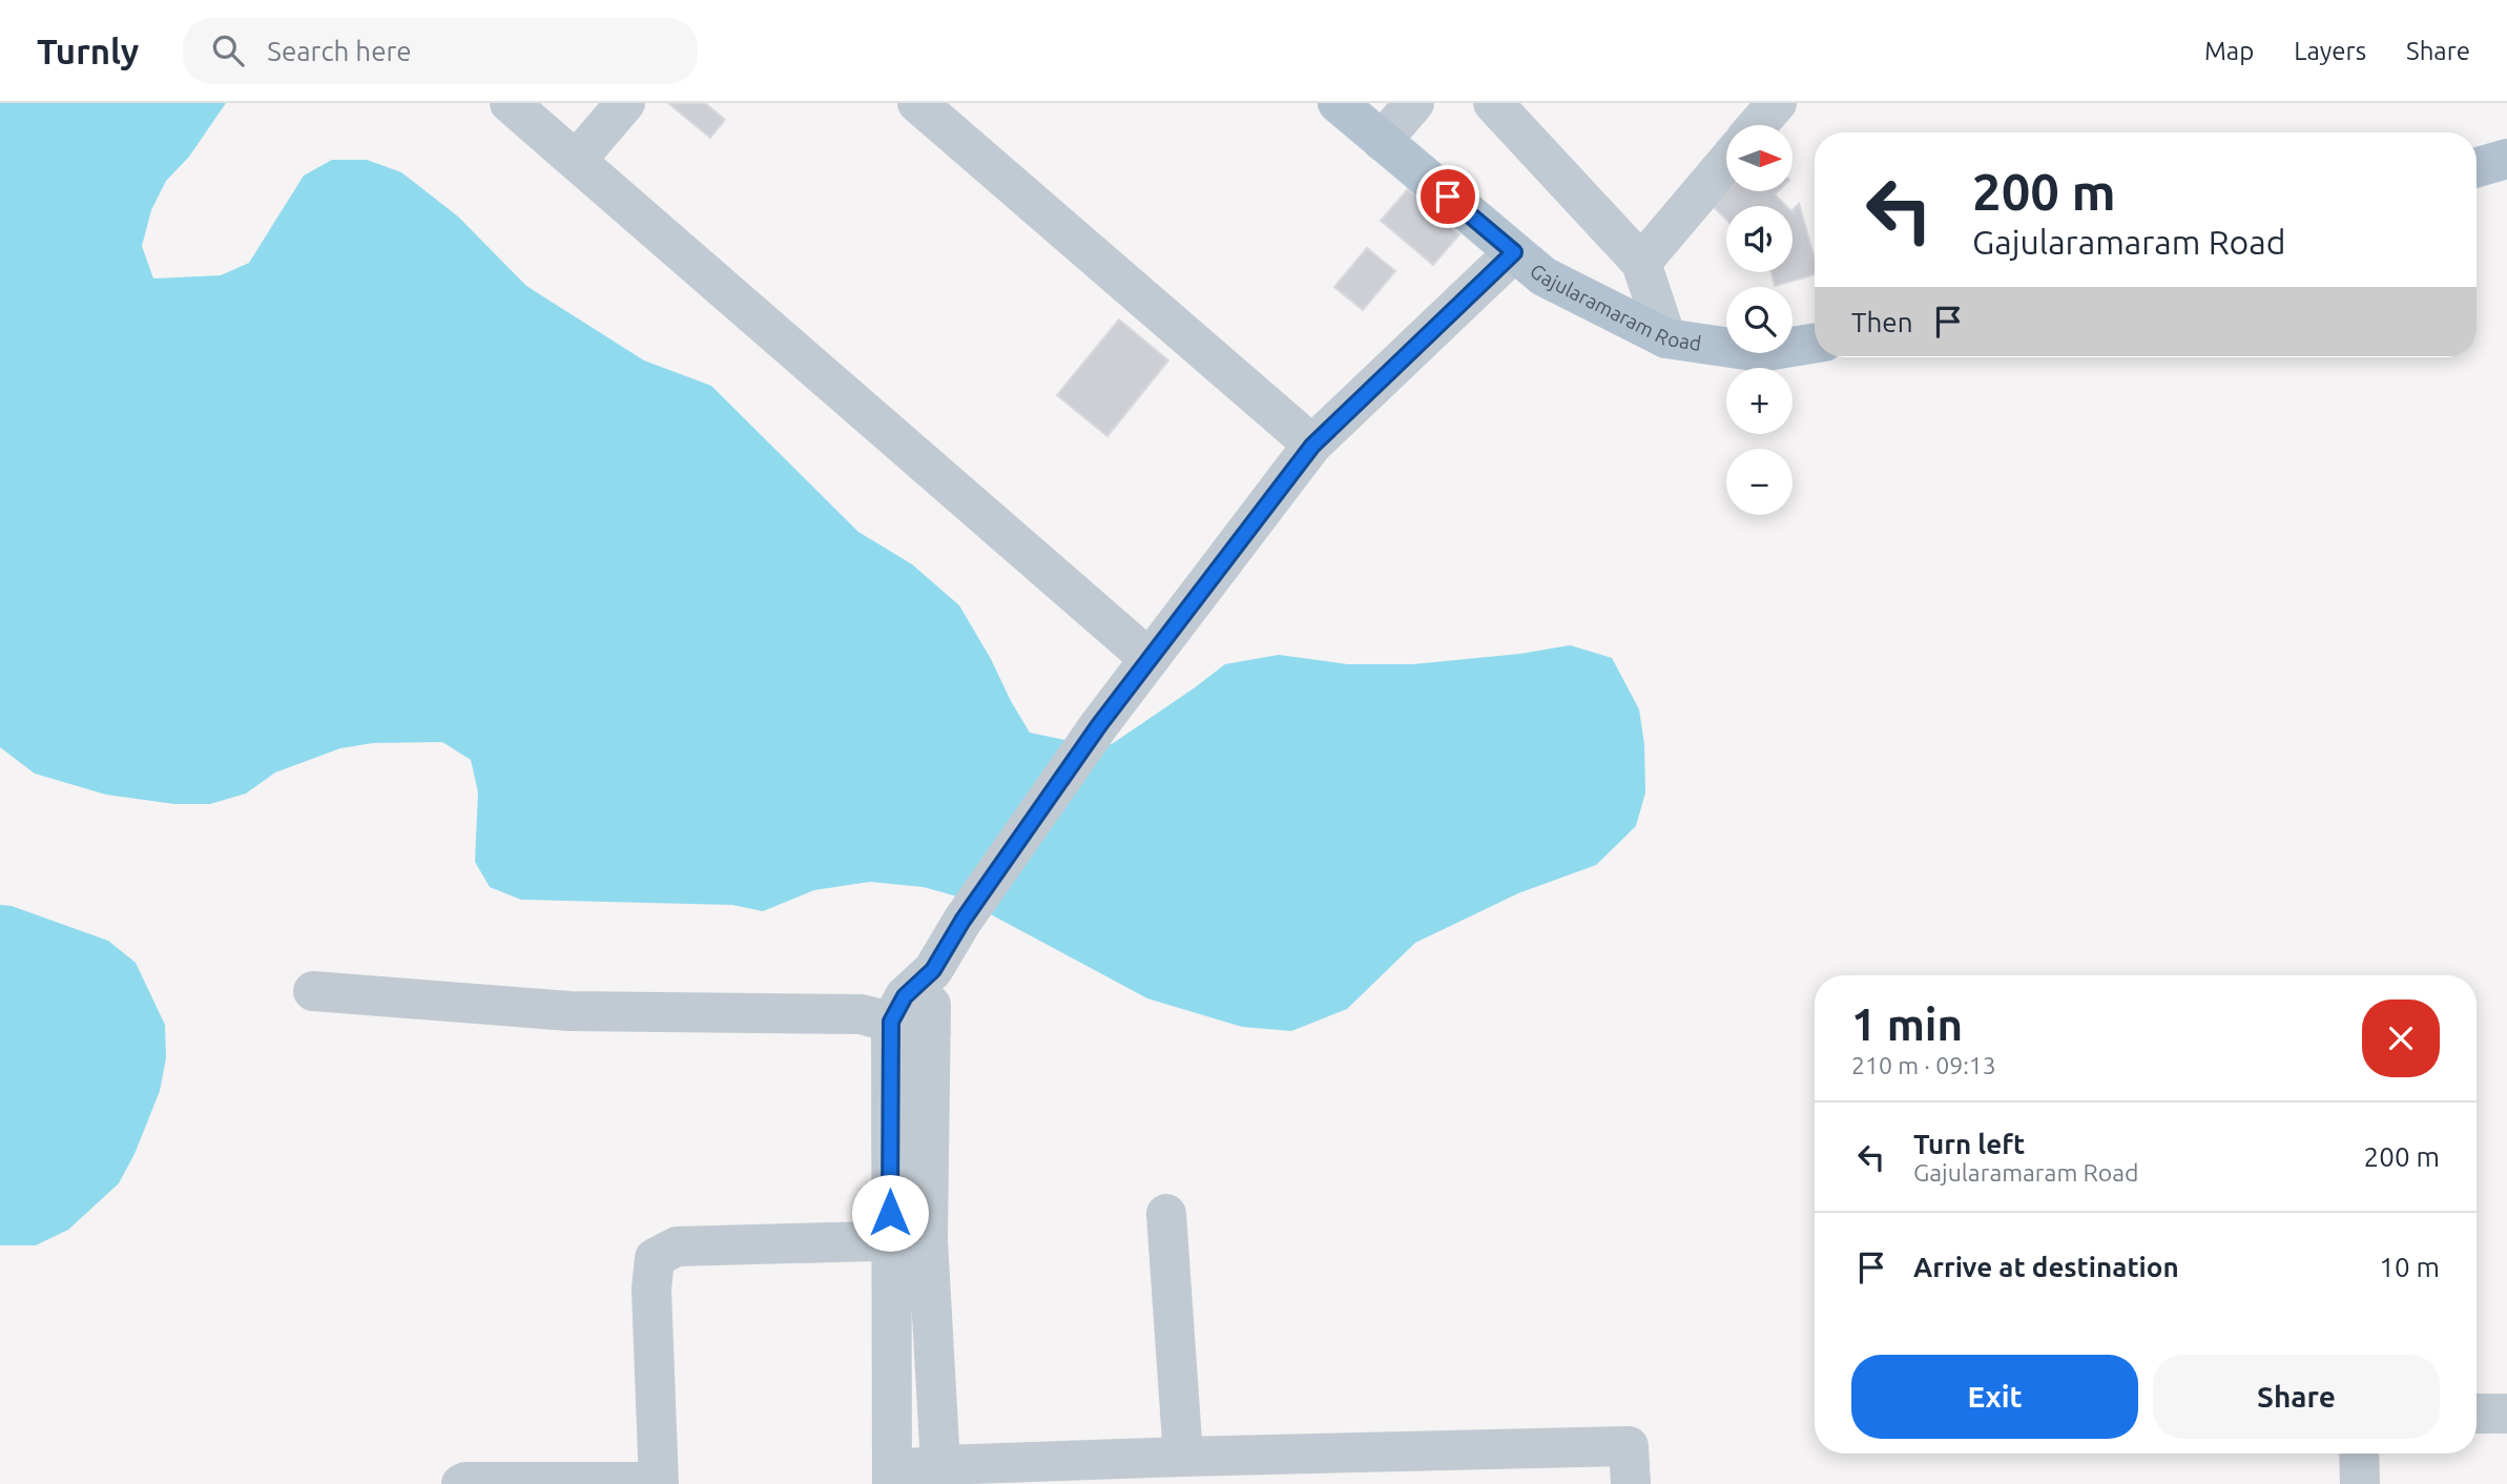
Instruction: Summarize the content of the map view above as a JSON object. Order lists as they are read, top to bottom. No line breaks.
{"streets":{"main road":["Gajularamaram Road"]},"north":"right","page":{"header":"Turnly","search":"Search here","nav":["Map","Layers","Share"],"map_buttons":["+","−"],"turn":["200 m","Gajularamaram Road"],"then":"Then","heading":["1 min","210 m · 09:13"],"list":[{"name":"Turn left","note":"Gajularamaram Road","value":"200 m"},{"name":"Arrive at destination","value":"10 m"}],"buttons":["Exit","Share"]}}
